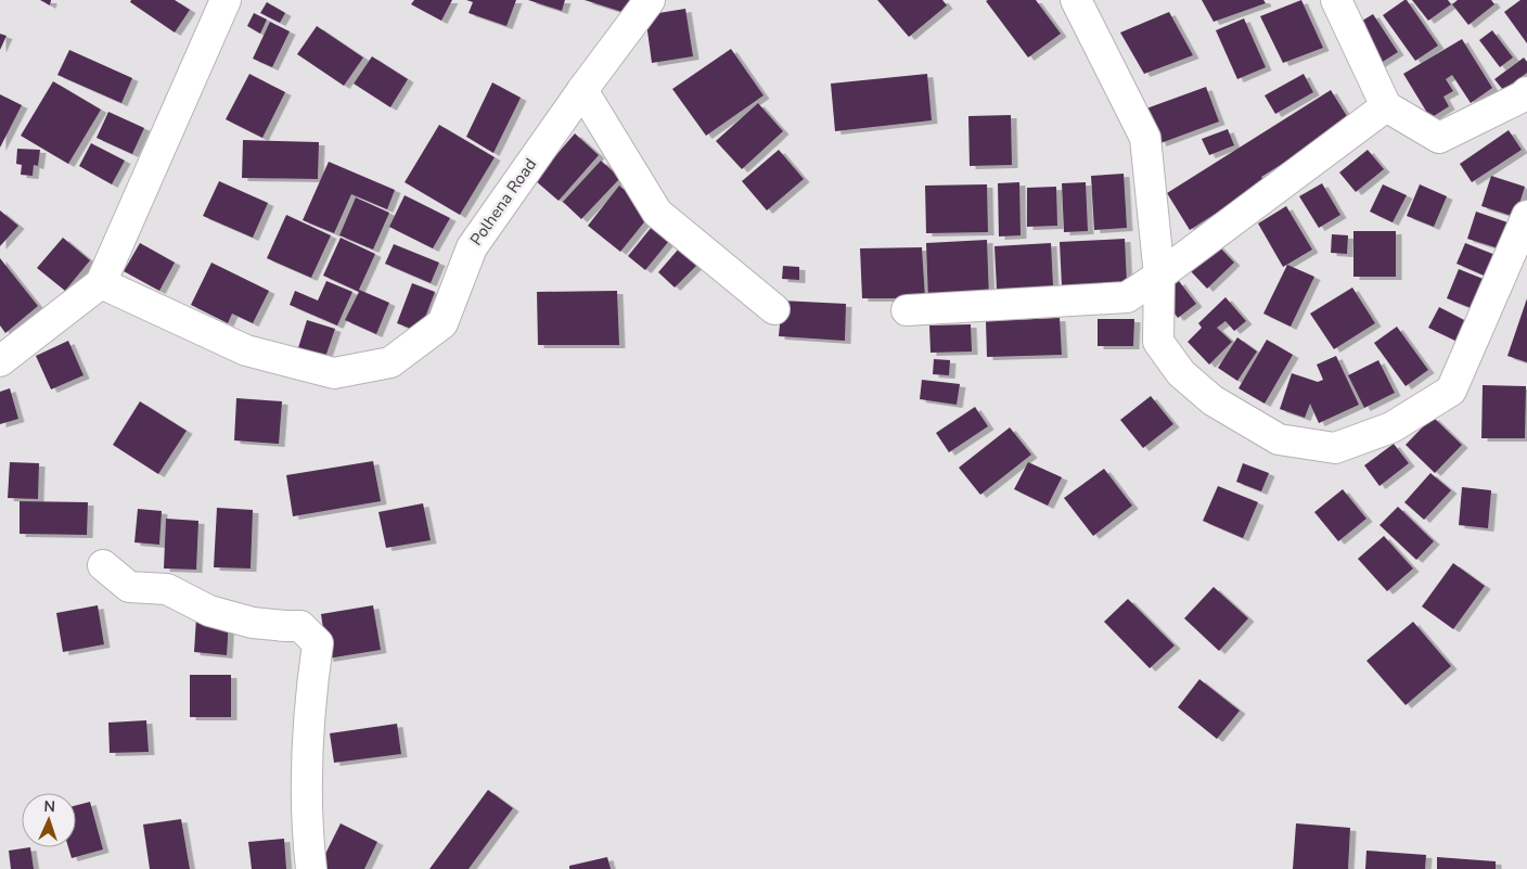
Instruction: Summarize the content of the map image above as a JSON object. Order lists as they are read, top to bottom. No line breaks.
{"streets":{"street":["Polhena Road"]},"north":"top"}
